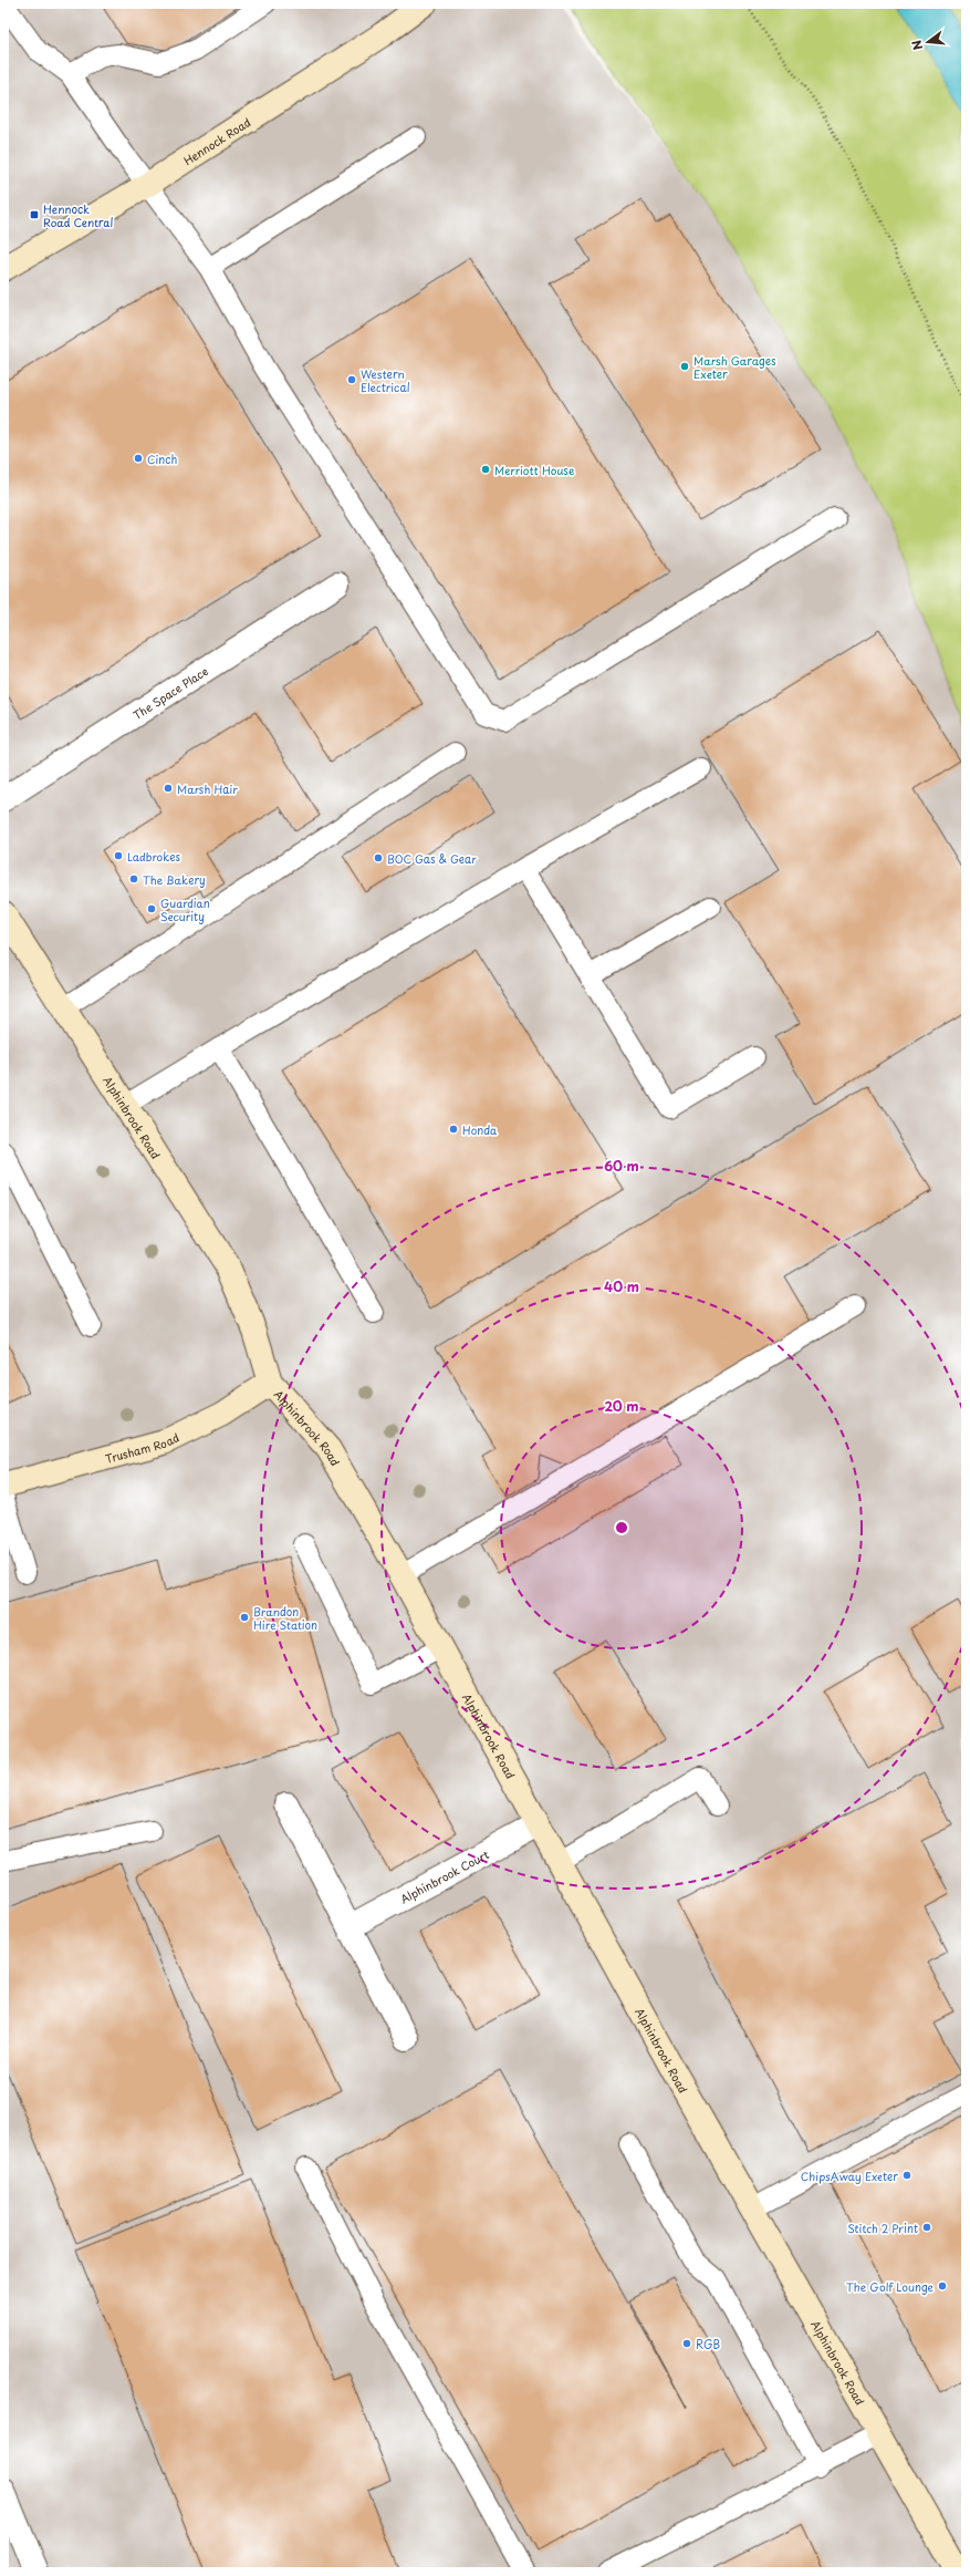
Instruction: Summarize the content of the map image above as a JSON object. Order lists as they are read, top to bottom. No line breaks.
{"streets":{"main road":["Hennock Road","Alphinbrook Road","Trusham Road"],"street":["The Space Place","Alphinbrook Court"]},"crossings":[["Alphinbrook Road","Trusham Road"],["Alphinbrook Road","Alphinbrook Court"]],"places":{"transit":["Hennock Road Central"],"other":["Marsh Garages Exeter","Western Electrical","Cinch","Merriott House","Marsh Hair","Ladbrokes","BOC Gas & Gear","The Bakery","Guardian Security","Honda","Brandon Hire Station","ChipsAway Exeter","Stitch 2 Print","The Golf Lounge","RGB"]},"north":"left","rings":["60 m","40 m","20 m"]}
